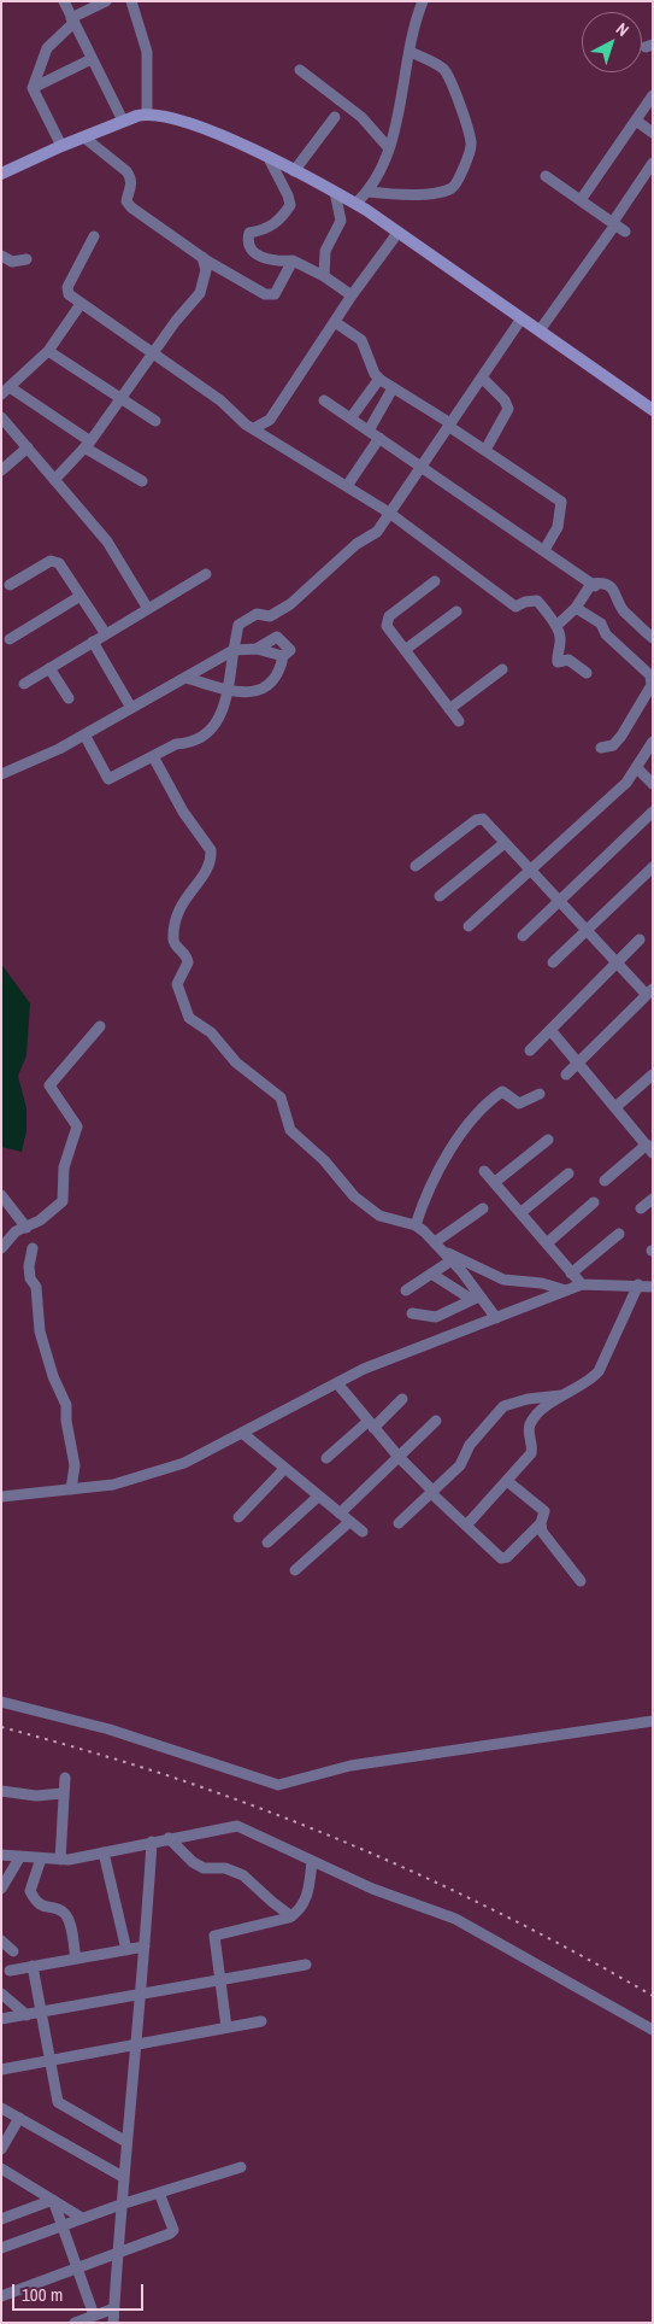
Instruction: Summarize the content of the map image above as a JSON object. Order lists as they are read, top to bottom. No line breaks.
{"scale_bar":"100 m","north":"top right"}
